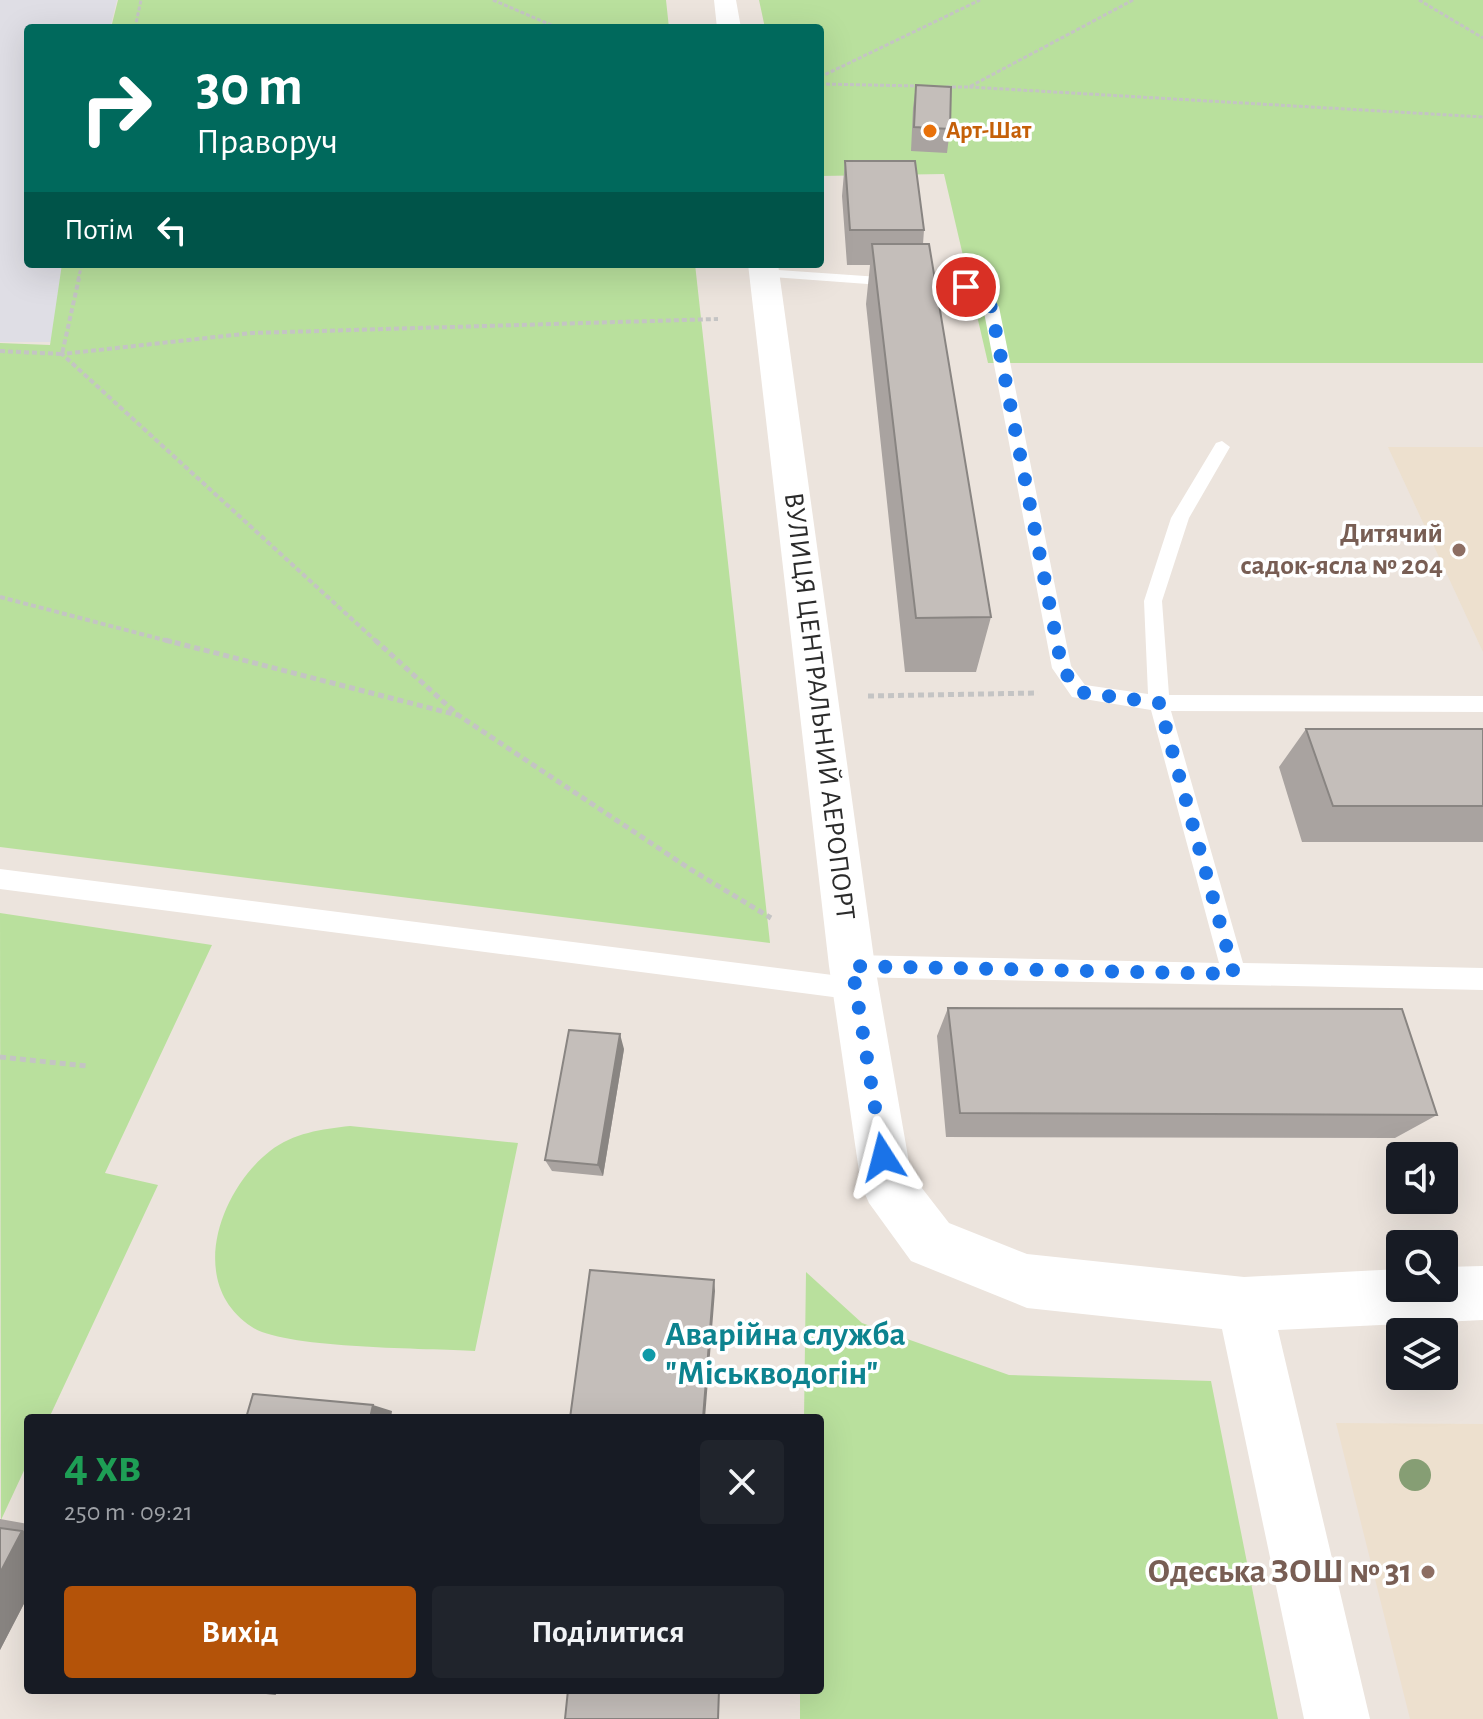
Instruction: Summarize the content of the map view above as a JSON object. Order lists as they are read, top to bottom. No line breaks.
{"streets":{"street":["ВУЛИЦЯ ЦЕНТРАЛЬНИЙ АЕРОПОРТ"]},"places":["Арт-Шат","Дитячий садок-ясла № 204","Аварійна служба \"Міськводогін\"","Одеська ЗОШ № 31"],"page":{"turn":["30 m","Праворуч"],"then":"Потім","heading":["4 хв","250 m · 09:21"],"buttons":["Вихід","Поділитися"]}}
